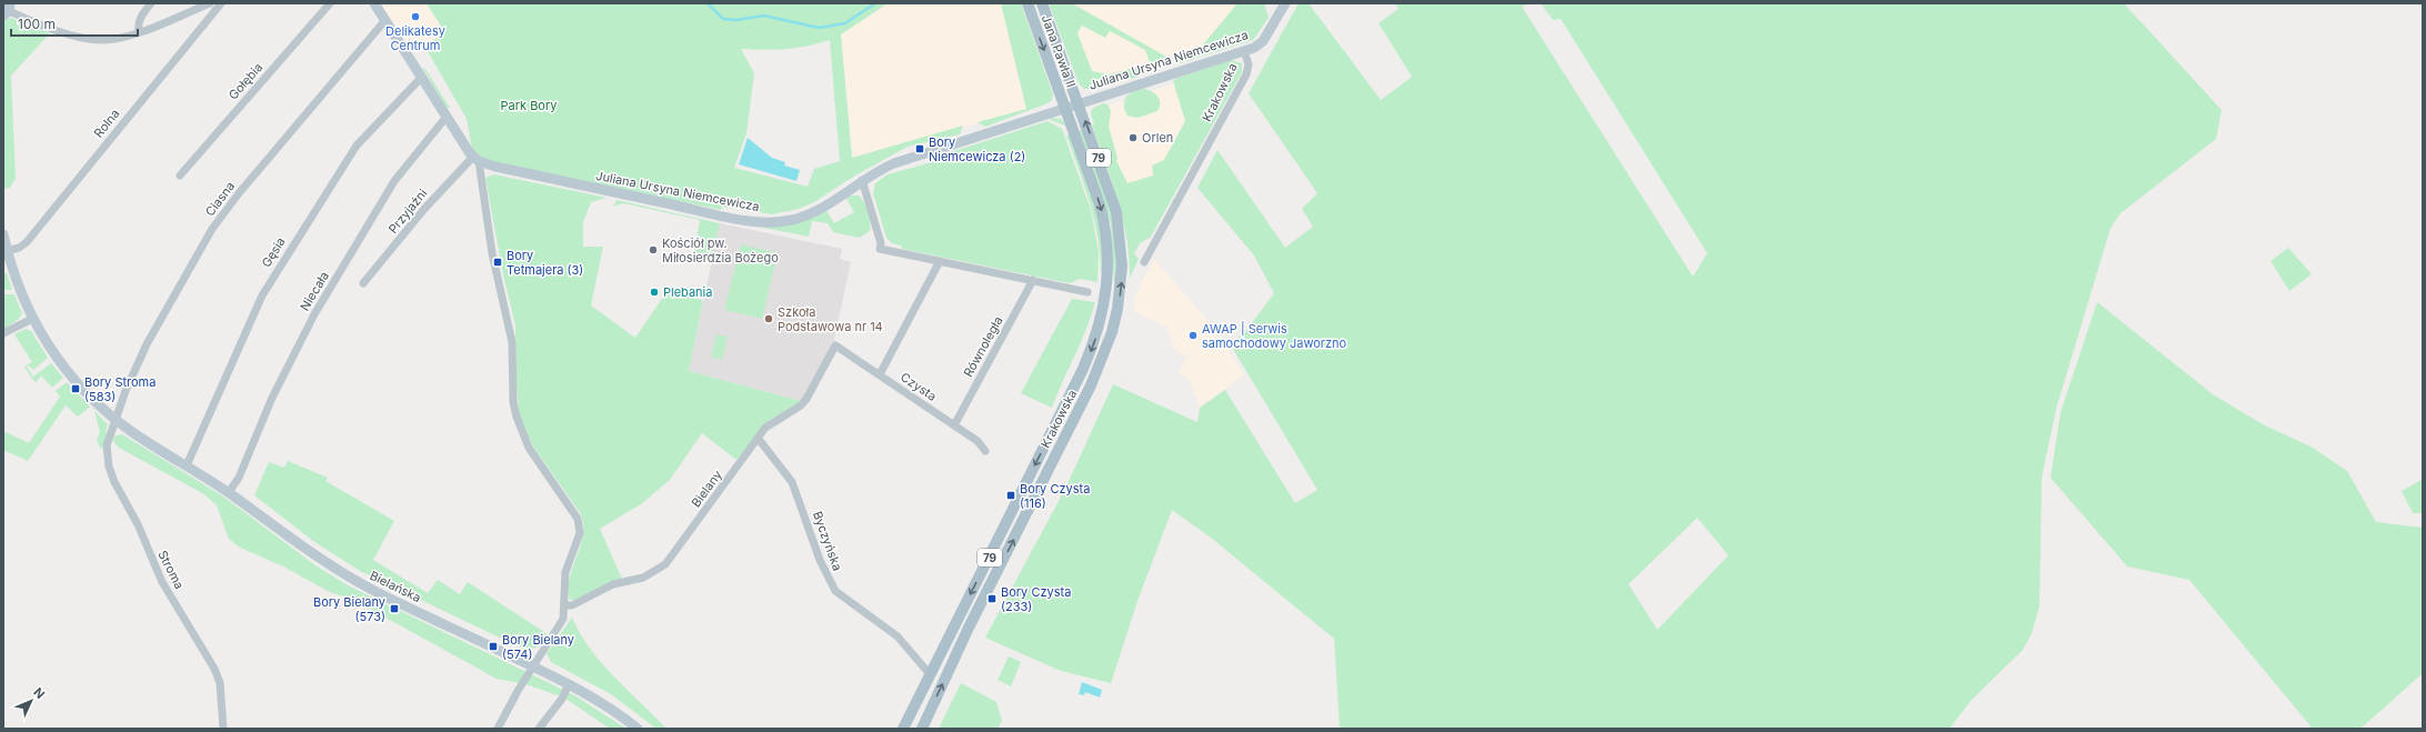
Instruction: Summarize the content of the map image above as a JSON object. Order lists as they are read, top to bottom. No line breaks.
{"streets":{"main road":["Jana Pawła II","Krakowska","79"],"street":["Juliana Ursyna Niemcewicza","Gołębia","Rolna","Ciasna","Przyjaźni","Gęsia","Niecała","Równoległa","Czysta","Bielany","Byczyńska","Stroma","Bielańska"]},"crossings":[["Jana Pawła II","Juliana Ursyna Niemcewicza"],["Jana Pawła II","Krakowska"],["Juliana Ursyna Niemcewicza","Krakowska"],["Juliana Ursyna Niemcewicza","Przyjaźni"],["Krakowska","Byczyńska"],["Rolna","Bielańska"],["Ciasna","Stroma"],["Ciasna","Bielańska"],["Gęsia","Bielańska"],["Niecała","Bielańska"],["Równoległa","Czysta"],["Czysta","Bielany"],["Bielany","Byczyńska"],["Stroma","Bielańska"]],"parks":["Park Bory"],"places":{"other":["Delikatesy Centrum","Orlen","Kościół pw. Miłosierdzia Bożego","Plebania","Szkoła Podstawowa nr 14","AWAP | Serwis samochodowy Jaworzno"],"transit":["Bory Niemcewicza (2)","Bory Tetmajera (3)","Bory Stroma (583)","Bory Czysta (116)","Bory Czysta (233)","Bory Bielany (573)","Bory Bielany (574)"]},"scale_bar":"100 m","north":"top right"}
